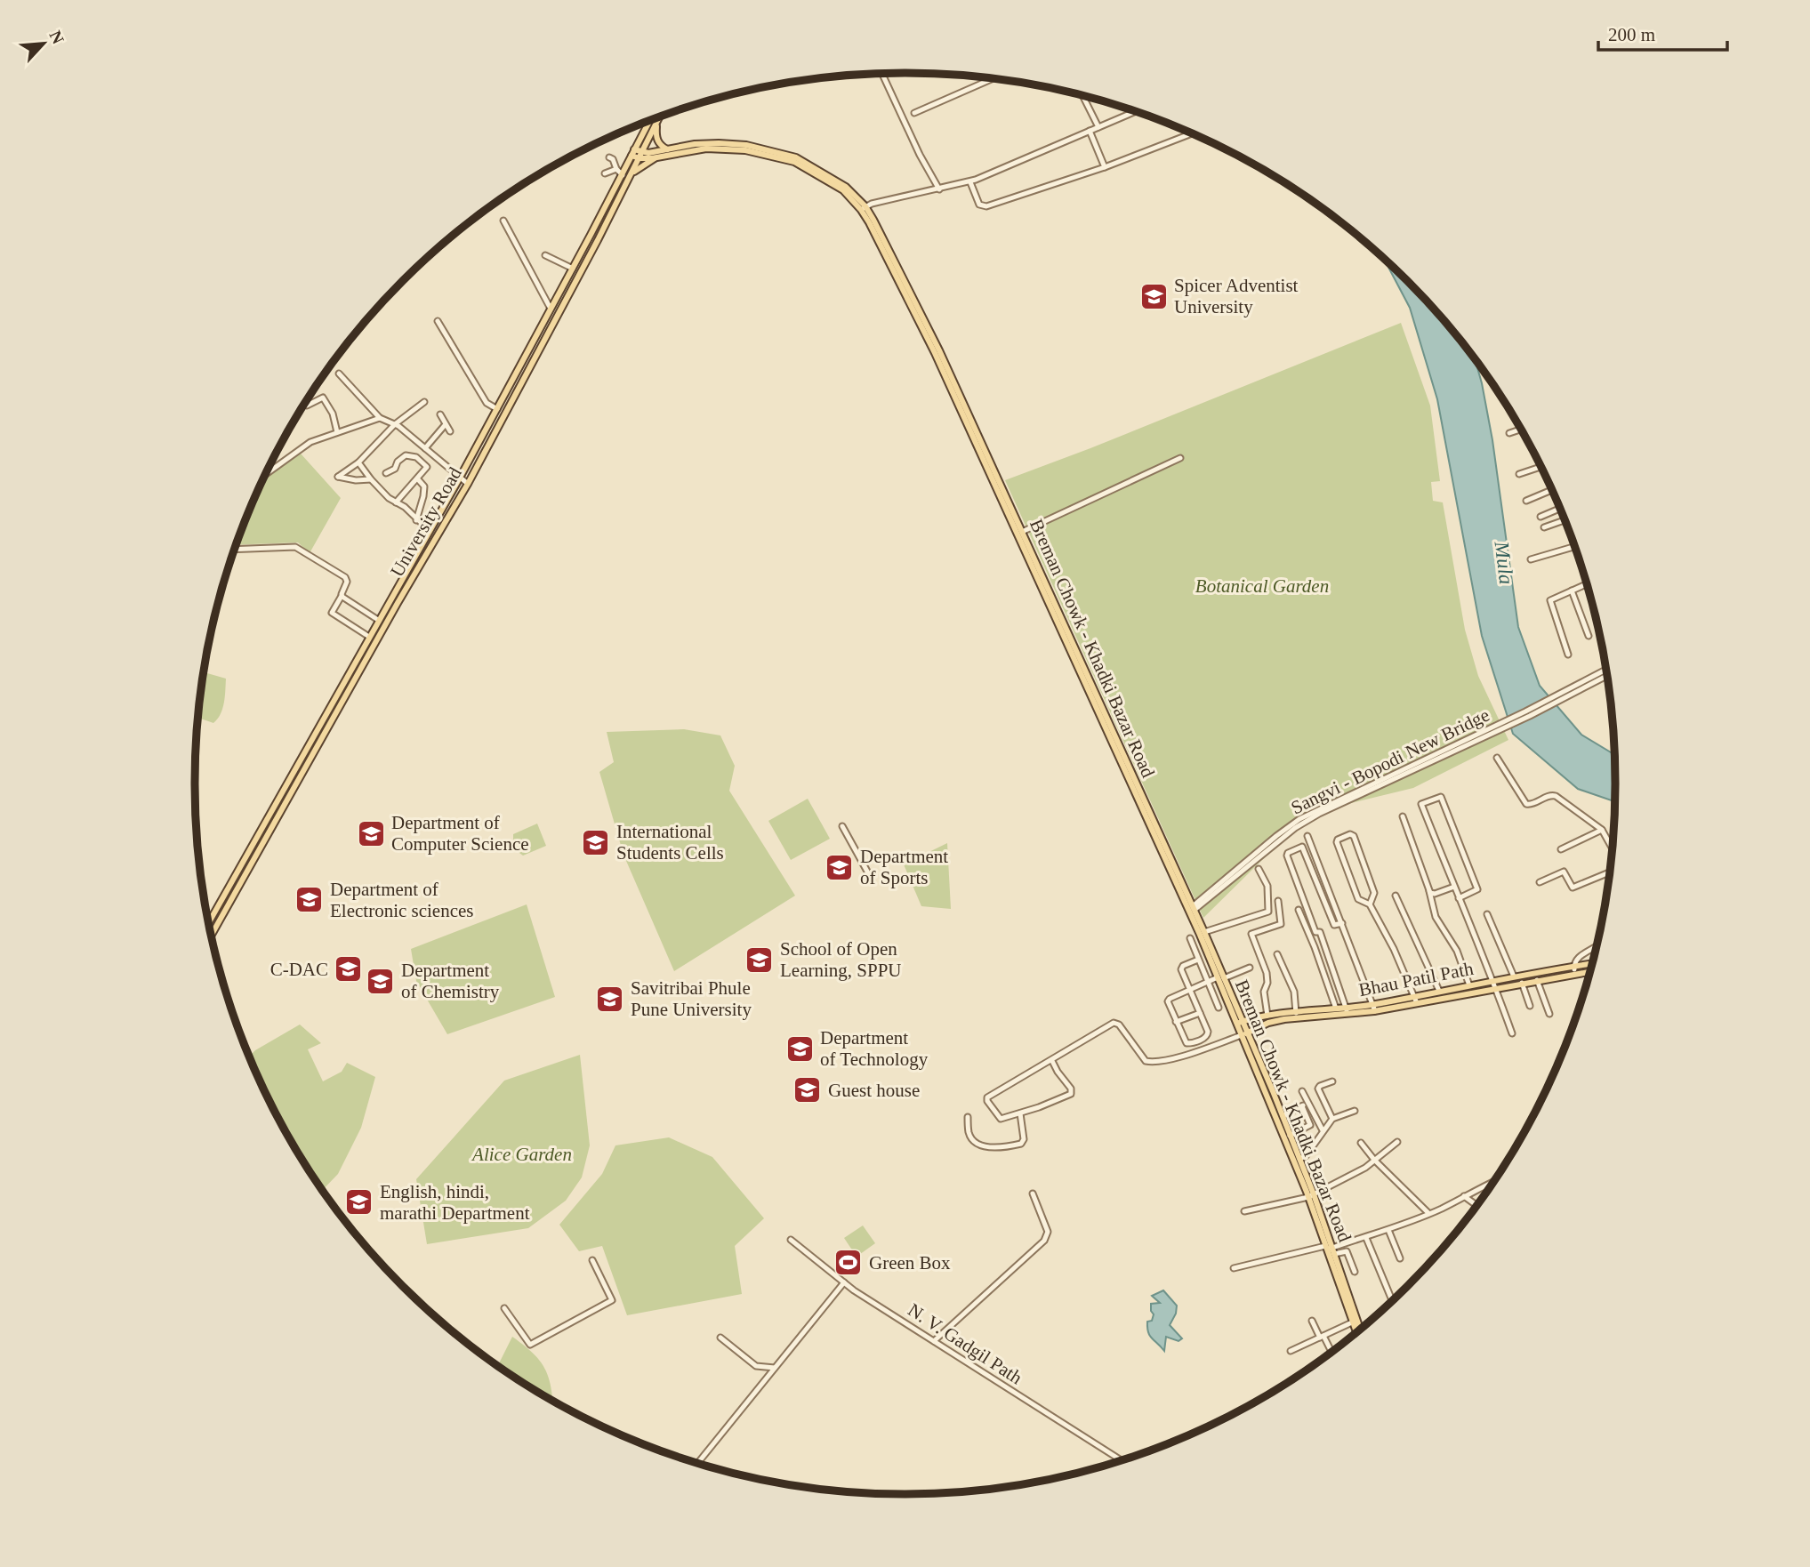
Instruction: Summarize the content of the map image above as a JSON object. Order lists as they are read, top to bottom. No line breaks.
{"streets":{"main road":["University Road","Breman Chowk - Khadki Bazar Road","Bhau Patil Path"],"street":["Sangvi - Bopodi New Bridge","N. V. Gadgil Path"]},"crossings":[["University Road","Breman Chowk - Khadki Bazar Road"],["Breman Chowk - Khadki Bazar Road","Sangvi - Bopodi New Bridge"],["Breman Chowk - Khadki Bazar Road","Bhau Patil Path"]],"water":["Mula"],"parks":["Botanical Garden","Alice Garden"],"places":{"school or university":["Spicer Adventist University","Department of Computer Science","International Students Cells","Department of Sports","Department of Electronic sciences","School of Open Learning, SPPU","C-DAC","Department of Chemistry","Savitribai Phule Pune University","Department of Technology","Guest house","English, hindi, marathi Department"],"sports":["Green Box"]},"scale_bar":"200 m","north":"top right"}
